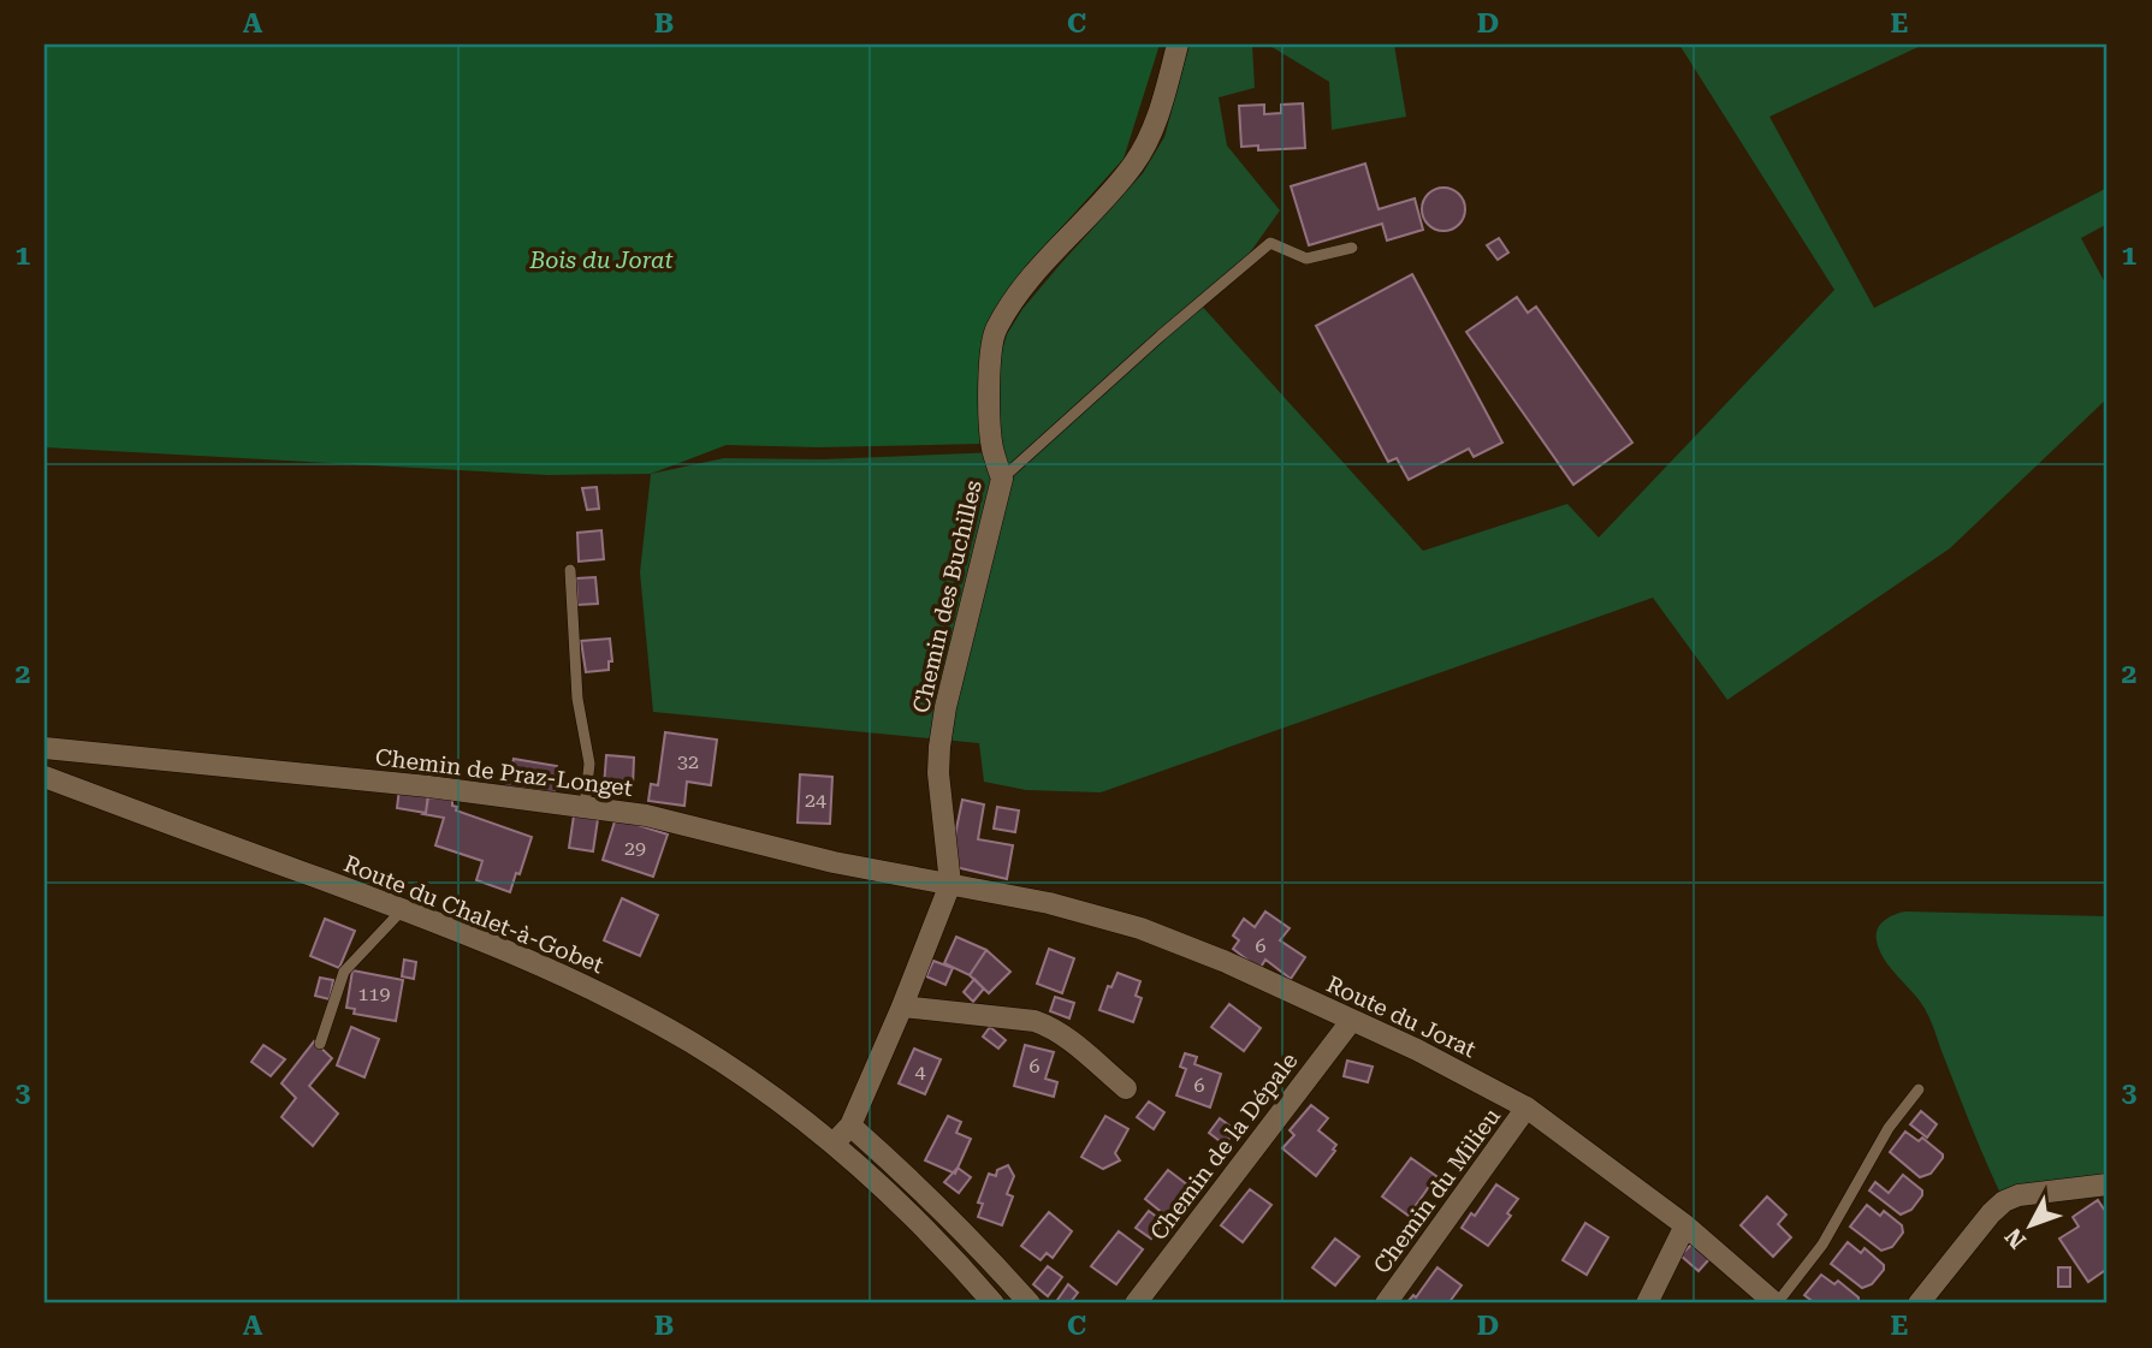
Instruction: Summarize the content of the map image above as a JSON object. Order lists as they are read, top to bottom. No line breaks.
{"streets":{"street":["Chemin des Buchilles","Chemin de Praz-Longet","Route du Chalet-à-Gobet","Route du Jorat","Chemin de la Dépale","Chemin du Milieu"]},"crossings":[["Chemin des Buchilles","Chemin de Praz-Longet"],["Chemin des Buchilles","Route du Chalet-à-Gobet"],["Chemin des Buchilles","Route du Jorat"],["Chemin de Praz-Longet","Route du Jorat"],["Route du Jorat","Chemin de la Dépale"],["Route du Jorat","Chemin du Milieu"]],"parks":["Bois du Jorat"],"house_numbers":["32","24","29","6","119","6","4","6"],"north":"bottom left","grid":{"columns":["A","B","C","D","E"],"rows":["1","2","3"]}}
